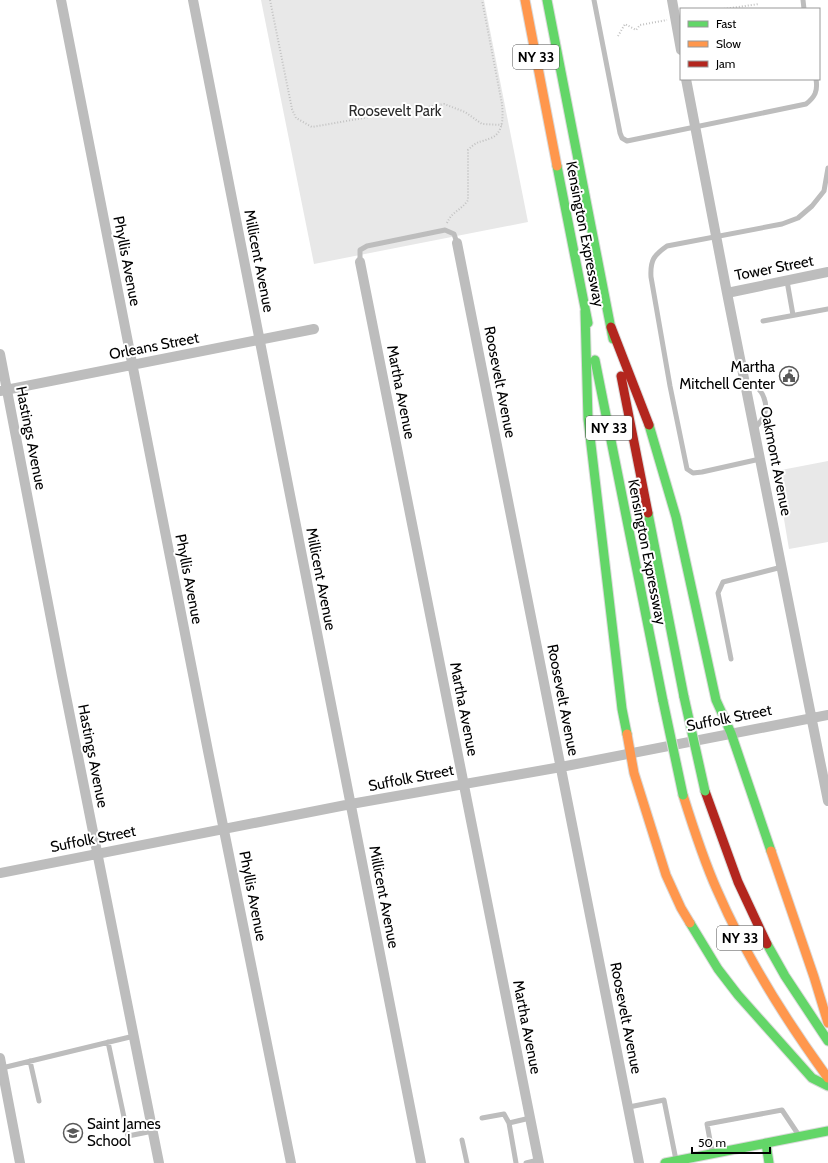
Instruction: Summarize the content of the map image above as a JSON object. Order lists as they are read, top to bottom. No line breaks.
{"streets":{"main road":["NY 33","Kensington Expressway"],"street":["Phyllis Avenue","Millicent Avenue","Tower Street","Orleans Street","Roosevelt Avenue","Martha Avenue","Hastings Avenue","Oakmont Avenue","Suffolk Street"]},"crossings":[["Phyllis Avenue","Orleans Street"],["Phyllis Avenue","Suffolk Street"],["Millicent Avenue","Orleans Street"],["Millicent Avenue","Suffolk Street"],["Tower Street","Oakmont Avenue"],["Orleans Street","Hastings Avenue"],["Roosevelt Avenue","Suffolk Street"],["Martha Avenue","Suffolk Street"],["Hastings Avenue","Suffolk Street"],["Oakmont Avenue","Suffolk Street"]],"parks":["Roosevelt Park"],"places":{"public building":["Martha Mitchell Center"],"school or university":["Saint James School"]},"legend":["Fast","Slow","Jam"],"scale_bar":"50 m"}
